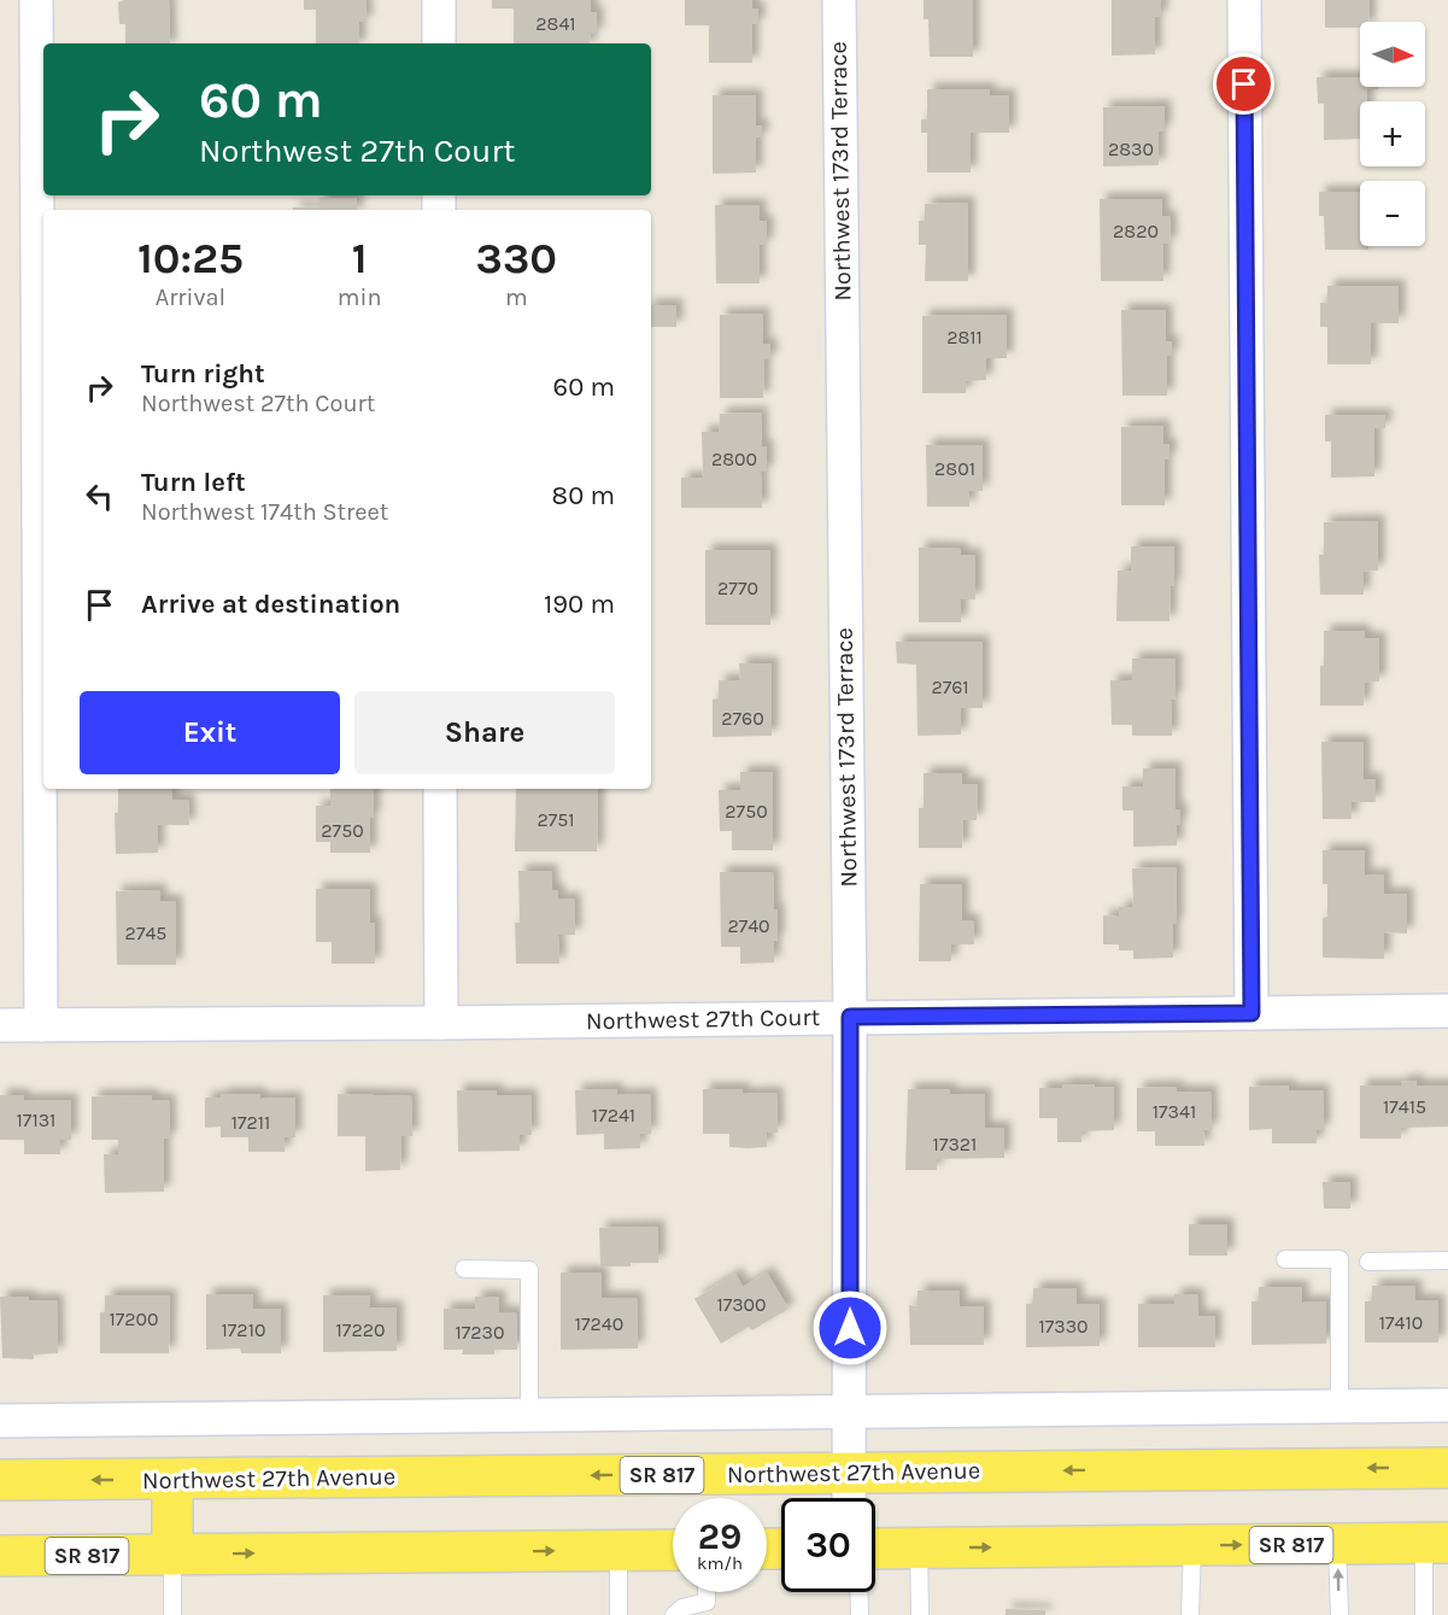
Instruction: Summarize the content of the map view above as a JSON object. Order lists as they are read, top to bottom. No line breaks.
{"streets":{"main road":["Northwest 27th Avenue","SR 817"],"street":["Northwest 173rd Terrace","Northwest 27th Court"]},"crossings":[["Northwest 173rd Terrace","Northwest 27th Court"],["Northwest 173rd Terrace","Northwest 27th Avenue"]],"house_numbers":["2841","2830","2820","2811","2800","2801","2770","2761","2760","2750","2751","2750","2740","2745","17415","17341","17241","17131","17211","17321","17300","17200","17410","17240","17330","17210","17220","17230"],"north":"right","page":{"map_buttons":["+","−"],"turn":["60 m","Northwest 27th Court"],"eta":["10:25","Arrival","1","min","330","m"],"list":[{"name":"Turn right","note":"Northwest 27th Court","value":"60 m"},{"name":"Turn left","note":"Northwest 174th Street","value":"80 m"},{"name":"Arrive at destination","value":"190 m"}],"buttons":["Exit","Share"],"speed":"29 km/h","limit":"30"}}
